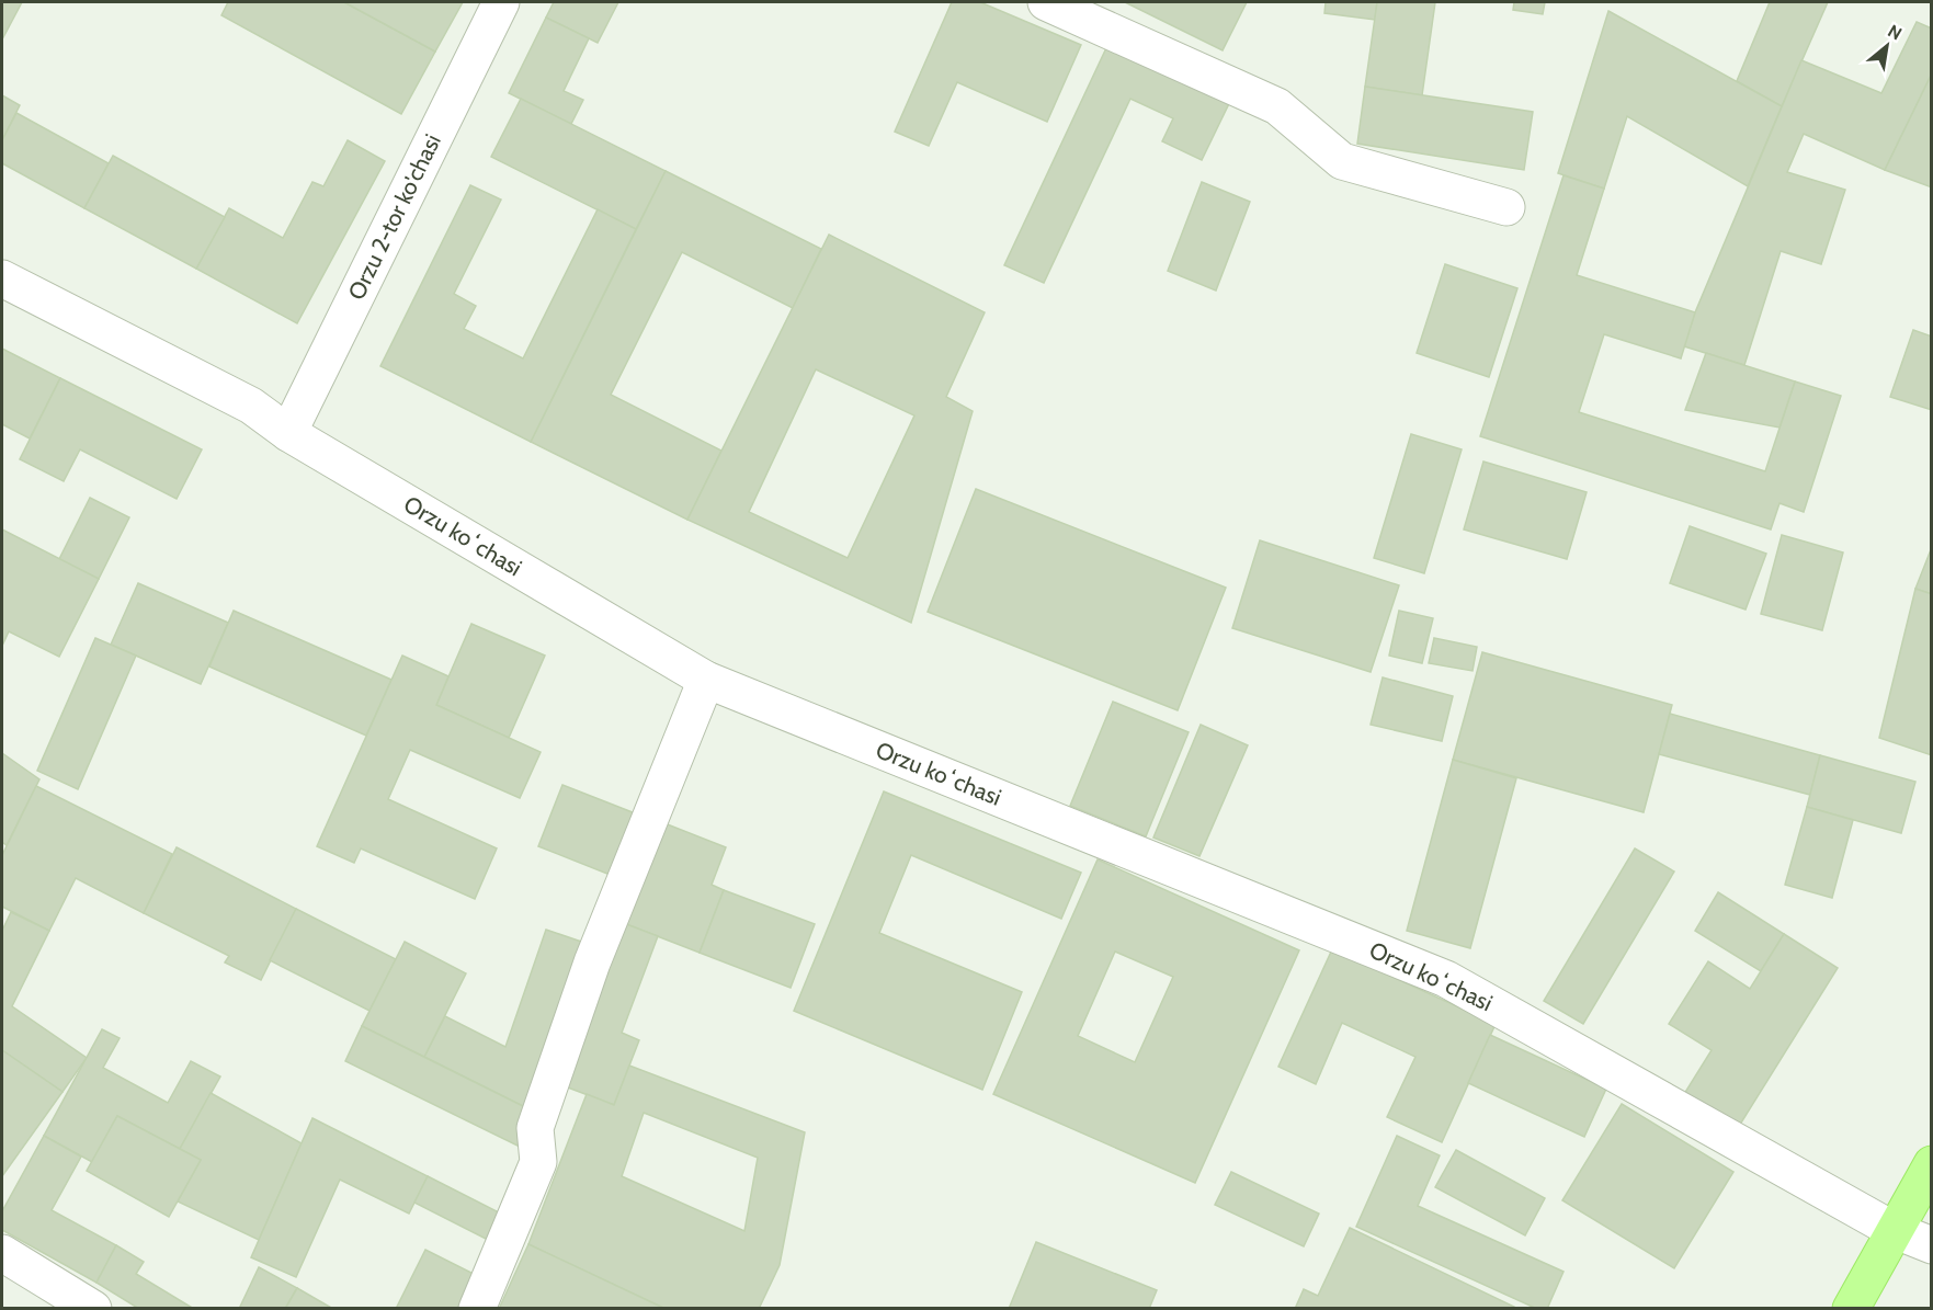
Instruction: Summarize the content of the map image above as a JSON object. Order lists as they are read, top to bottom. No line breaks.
{"streets":{"street":["Orzu 2-tor ko'chasi","Orzu koʻchasi"]},"crossings":[["Orzu 2-tor ko'chasi","Orzu koʻchasi"]],"north":"top right"}
